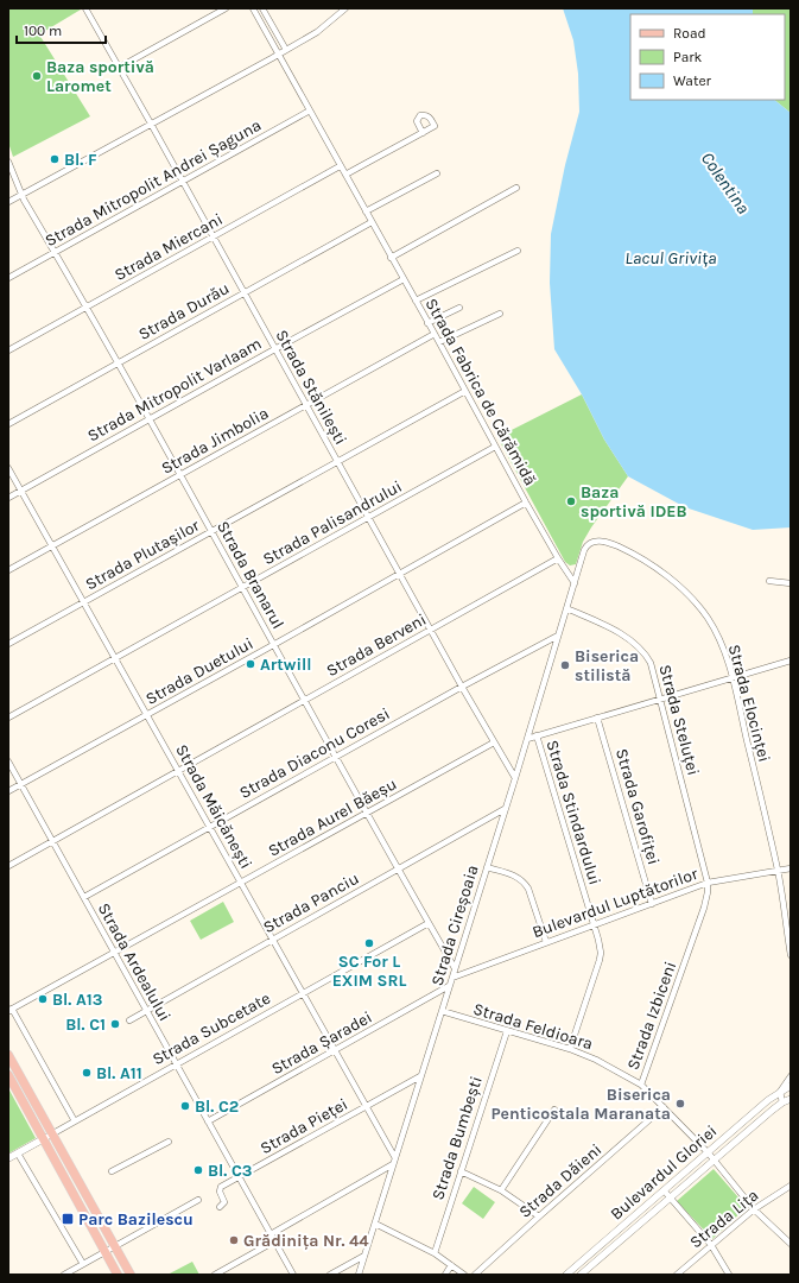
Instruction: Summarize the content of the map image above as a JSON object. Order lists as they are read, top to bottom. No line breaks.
{"streets":{"street":["Strada Mitropolit Andrei Șaguna","Strada Miercani","Strada Durău","Strada Stănilești","Strada Mitropolit Varlaam","Strada Fabrica de Cărămidă","Strada Jimbolia","Strada Palisandrului","Strada Plutașilor","Strada Branarul","Strada Berveni","Strada Duetului","Strada Elocinței","Strada Steluței","Strada Diaconu Coresi","Strada Măicănești","Strada Garofiței","Strada Stindardului","Strada Aurel Băeșu","Strada Panciu","Bulevardul Luptătorilor","Strada Cireșoaia","Strada Ardealului","Strada Izbiceni","Strada Feldioara","Strada Subcetate","Strada Șaradei","Strada Pieței","Strada Bumbești","Bulevardul Gloriei","Strada Dăieni","Strada Lița"]},"crossings":[["Strada Mitropolit Andrei Șaguna","Strada Stănilești"],["Strada Mitropolit Andrei Șaguna","Strada Fabrica de Cărămidă"],["Strada Mitropolit Andrei Șaguna","Strada Branarul"],["Strada Miercani","Strada Stănilești"],["Strada Miercani","Strada Fabrica de Cărămidă"],["Strada Miercani","Strada Branarul"],["Strada Durău","Strada Stănilești"],["Strada Durău","Strada Fabrica de Cărămidă"],["Strada Durău","Strada Branarul"],["Strada Stănilești","Strada Mitropolit Varlaam"],["Strada Stănilești","Strada Jimbolia"],["Strada Stănilești","Strada Palisandrului"],["Strada Stănilești","Strada Plutașilor"],["Strada Stănilești","Strada Berveni"],["Strada Stănilești","Strada Duetului"],["Strada Stănilești","Strada Diaconu Coresi"],["Strada Stănilești","Strada Aurel Băeșu"],["Strada Stănilești","Strada Cireșoaia"],["Strada Mitropolit Varlaam","Strada Fabrica de Cărămidă"],["Strada Mitropolit Varlaam","Strada Branarul"],["Strada Mitropolit Varlaam","Strada Măicănești"],["Strada Fabrica de Cărămidă","Strada Jimbolia"],["Strada Fabrica de Cărămidă","Strada Palisandrului"],["Strada Fabrica de Cărămidă","Strada Plutașilor"],["Strada Fabrica de Cărămidă","Strada Berveni"],["Strada Fabrica de Cărămidă","Strada Duetului"],["Strada Fabrica de Cărămidă","Strada Elocinței"],["Strada Fabrica de Cărămidă","Strada Cireșoaia"],["Strada Jimbolia","Strada Branarul"],["Strada Jimbolia","Strada Măicănești"],["Strada Palisandrului","Strada Branarul"],["Strada Palisandrului","Strada Măicănești"],["Strada Plutașilor","Strada Branarul"],["Strada Plutașilor","Strada Măicănești"],["Strada Branarul","Strada Berveni"],["Strada Branarul","Strada Duetului"],["Strada Branarul","Strada Diaconu Coresi"],["Strada Branarul","Strada Aurel Băeșu"],["Strada Branarul","Strada Panciu"],["Strada Branarul","Strada Cireșoaia"],["Strada Branarul","Strada Subcetate"],["Strada Berveni","Strada Măicănești"],["Strada Berveni","Strada Ardealului"],["Strada Duetului","Strada Măicănești"],["Strada Duetului","Strada Ardealului"],["Strada Elocinței","Bulevardul Luptătorilor"],["Strada Elocinței","Strada Cireșoaia"],["Strada Steluței","Bulevardul Luptătorilor"],["Strada Steluței","Strada Cireșoaia"],["Strada Steluței","Strada Izbiceni"],["Strada Diaconu Coresi","Strada Măicănești"],["Strada Diaconu Coresi","Strada Cireșoaia"],["Strada Diaconu Coresi","Strada Ardealului"],["Strada Măicănești","Strada Aurel Băeșu"],["Strada Măicănești","Strada Panciu"],["Strada Măicănești","Strada Cireșoaia"],["Strada Măicănești","Strada Subcetate"],["Strada Măicănești","Strada Șaradei"],["Strada Măicănești","Strada Pieței"],["Strada Garofiței","Bulevardul Luptătorilor"],["Strada Stindardului","Bulevardul Luptătorilor"],["Strada Stindardului","Strada Feldioara"],["Strada Aurel Băeșu","Strada Ardealului"],["Strada Panciu","Strada Cireșoaia"],["Strada Panciu","Strada Ardealului"],["Bulevardul Luptătorilor","Strada Cireșoaia"],["Bulevardul Luptătorilor","Strada Izbiceni"],["Strada Cireșoaia","Strada Feldioara"],["Strada Cireșoaia","Strada Șaradei"],["Strada Cireșoaia","Strada Pieței"],["Strada Ardealului","Strada Subcetate"],["Strada Ardealului","Strada Șaradei"],["Strada Ardealului","Strada Pieței"],["Strada Izbiceni","Strada Feldioara"],["Strada Izbiceni","Bulevardul Gloriei"],["Strada Izbiceni","Strada Dăieni"],["Strada Izbiceni","Strada Lița"],["Strada Feldioara","Strada Bumbești"]],"water":["Colentina","Lacul Grivița"],"places":{"other":["Baza sportivă Laromet","Bl. F","Baza sportivă IDEB","Artwill","Biserica stilistă","SC For L EXIM SRL","Bl. A13","Bl. C1","Bl. A11","Biserica Penticostala Maranata","Bl. C2","Bl. C3","Grădinița Nr. 44"],"transit":["Parc Bazilescu"]},"legend":["Road","Park","Water"],"scale_bar":"100 m"}
